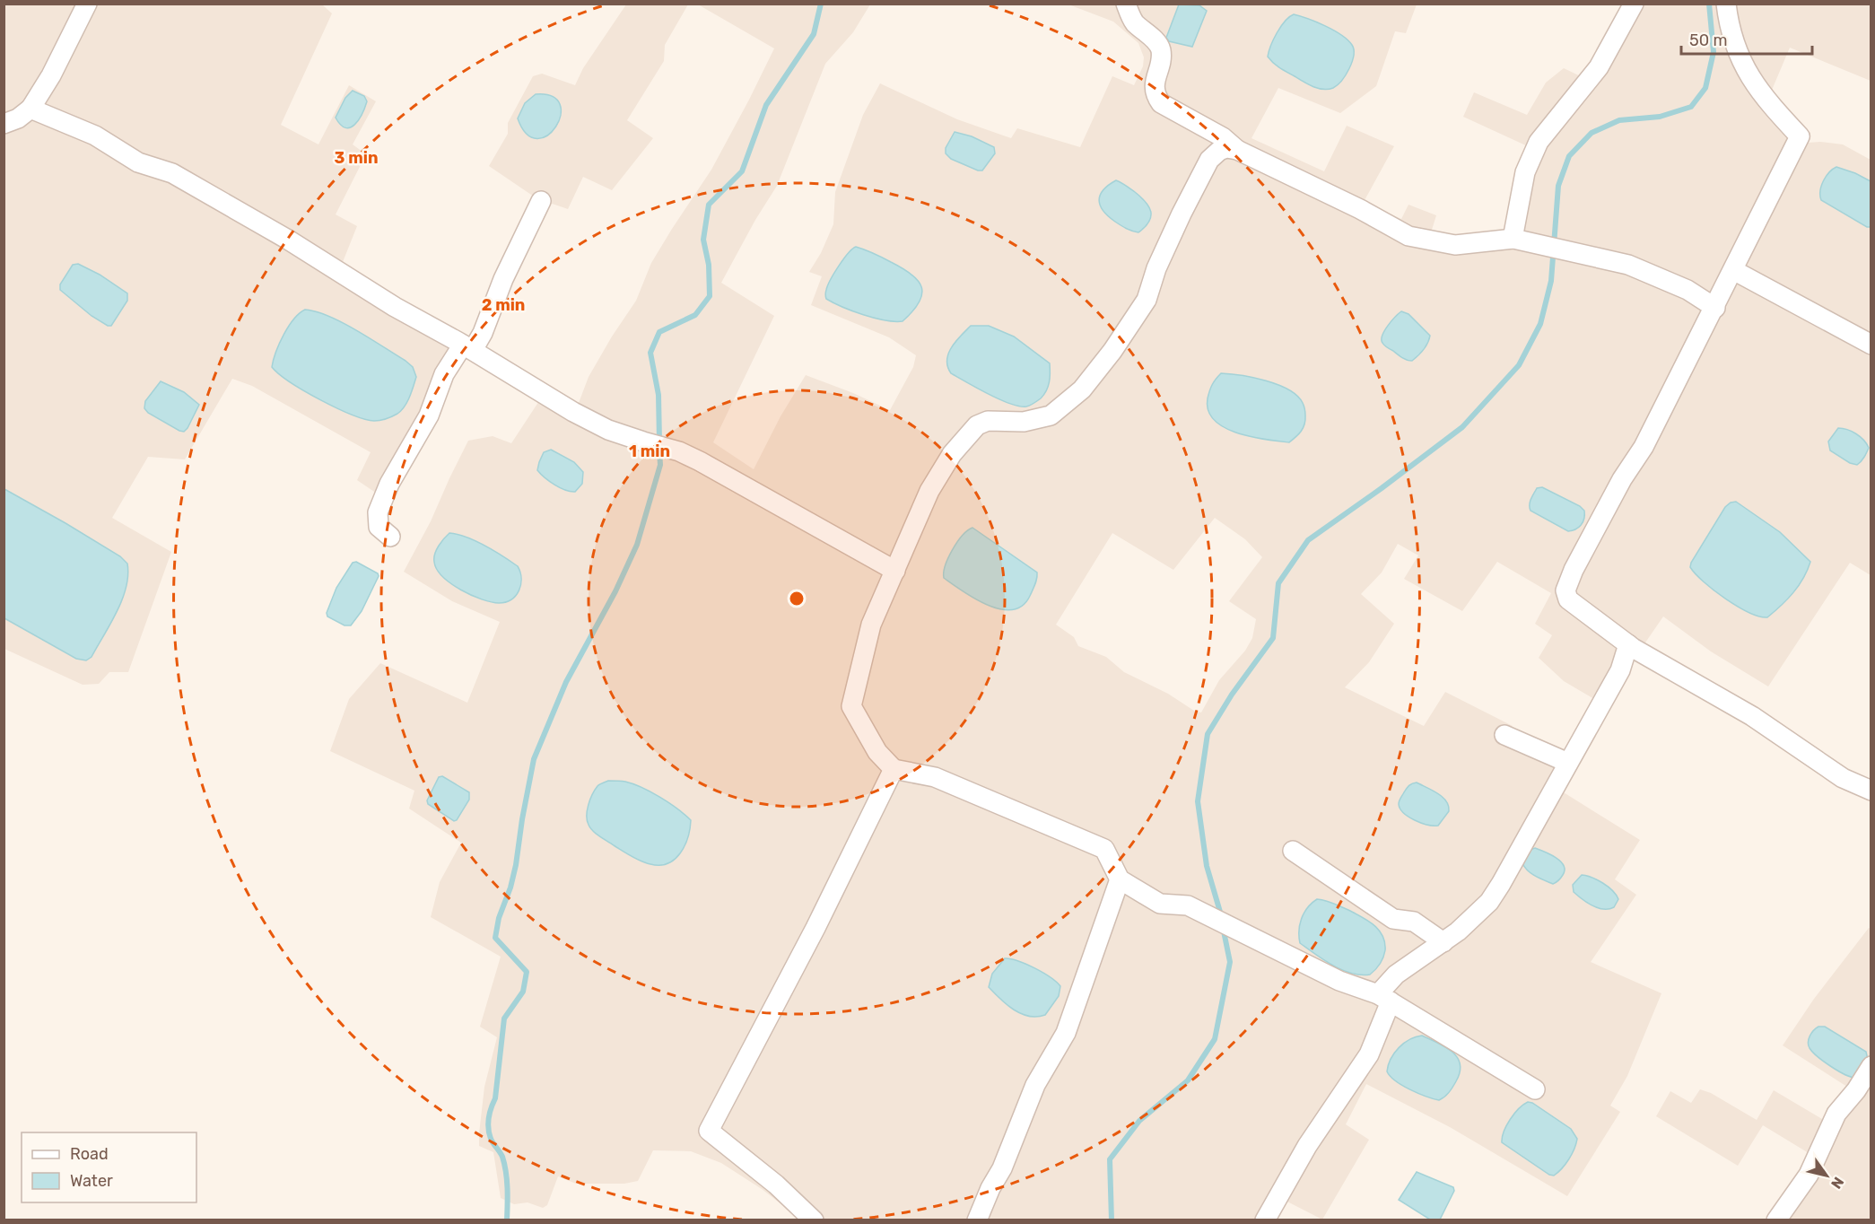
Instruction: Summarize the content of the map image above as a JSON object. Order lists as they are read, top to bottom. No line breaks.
{"legend":["Road","Water"],"scale_bar":"50 m","north":"bottom right","rings":["3 min","2 min","1 min"]}
